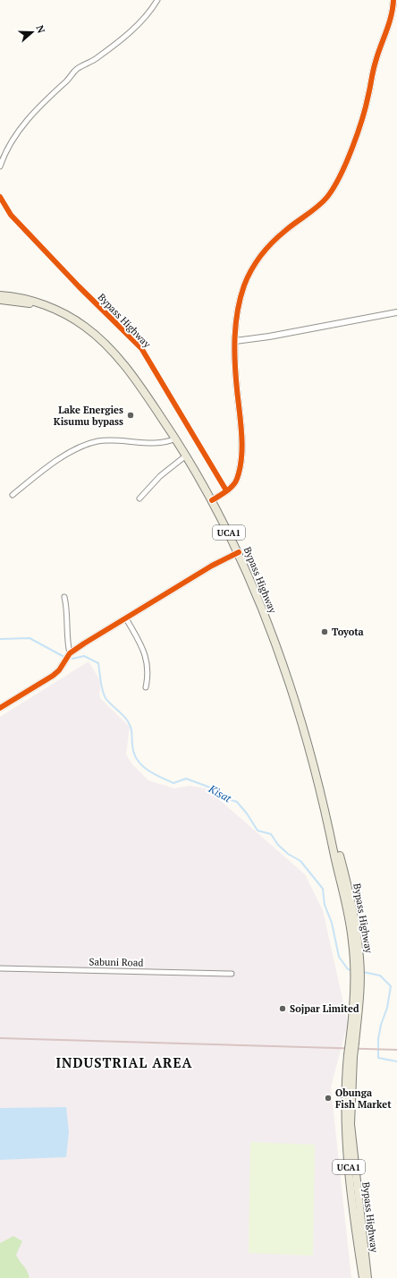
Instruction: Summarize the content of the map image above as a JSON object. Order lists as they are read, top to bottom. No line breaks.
{"streets":{"main road":["Bypass Highway","UCA1"],"street":["Sabuni Road"]},"crossings":[["Bypass Highway","UCA1"]],"districts":["INDUSTRIAL AREA"],"water":["Kisat"],"places":["Lake Energies Kisumu bypass","Toyota","Sojpar Limited","Obunga Fish Market"],"north":"right"}
